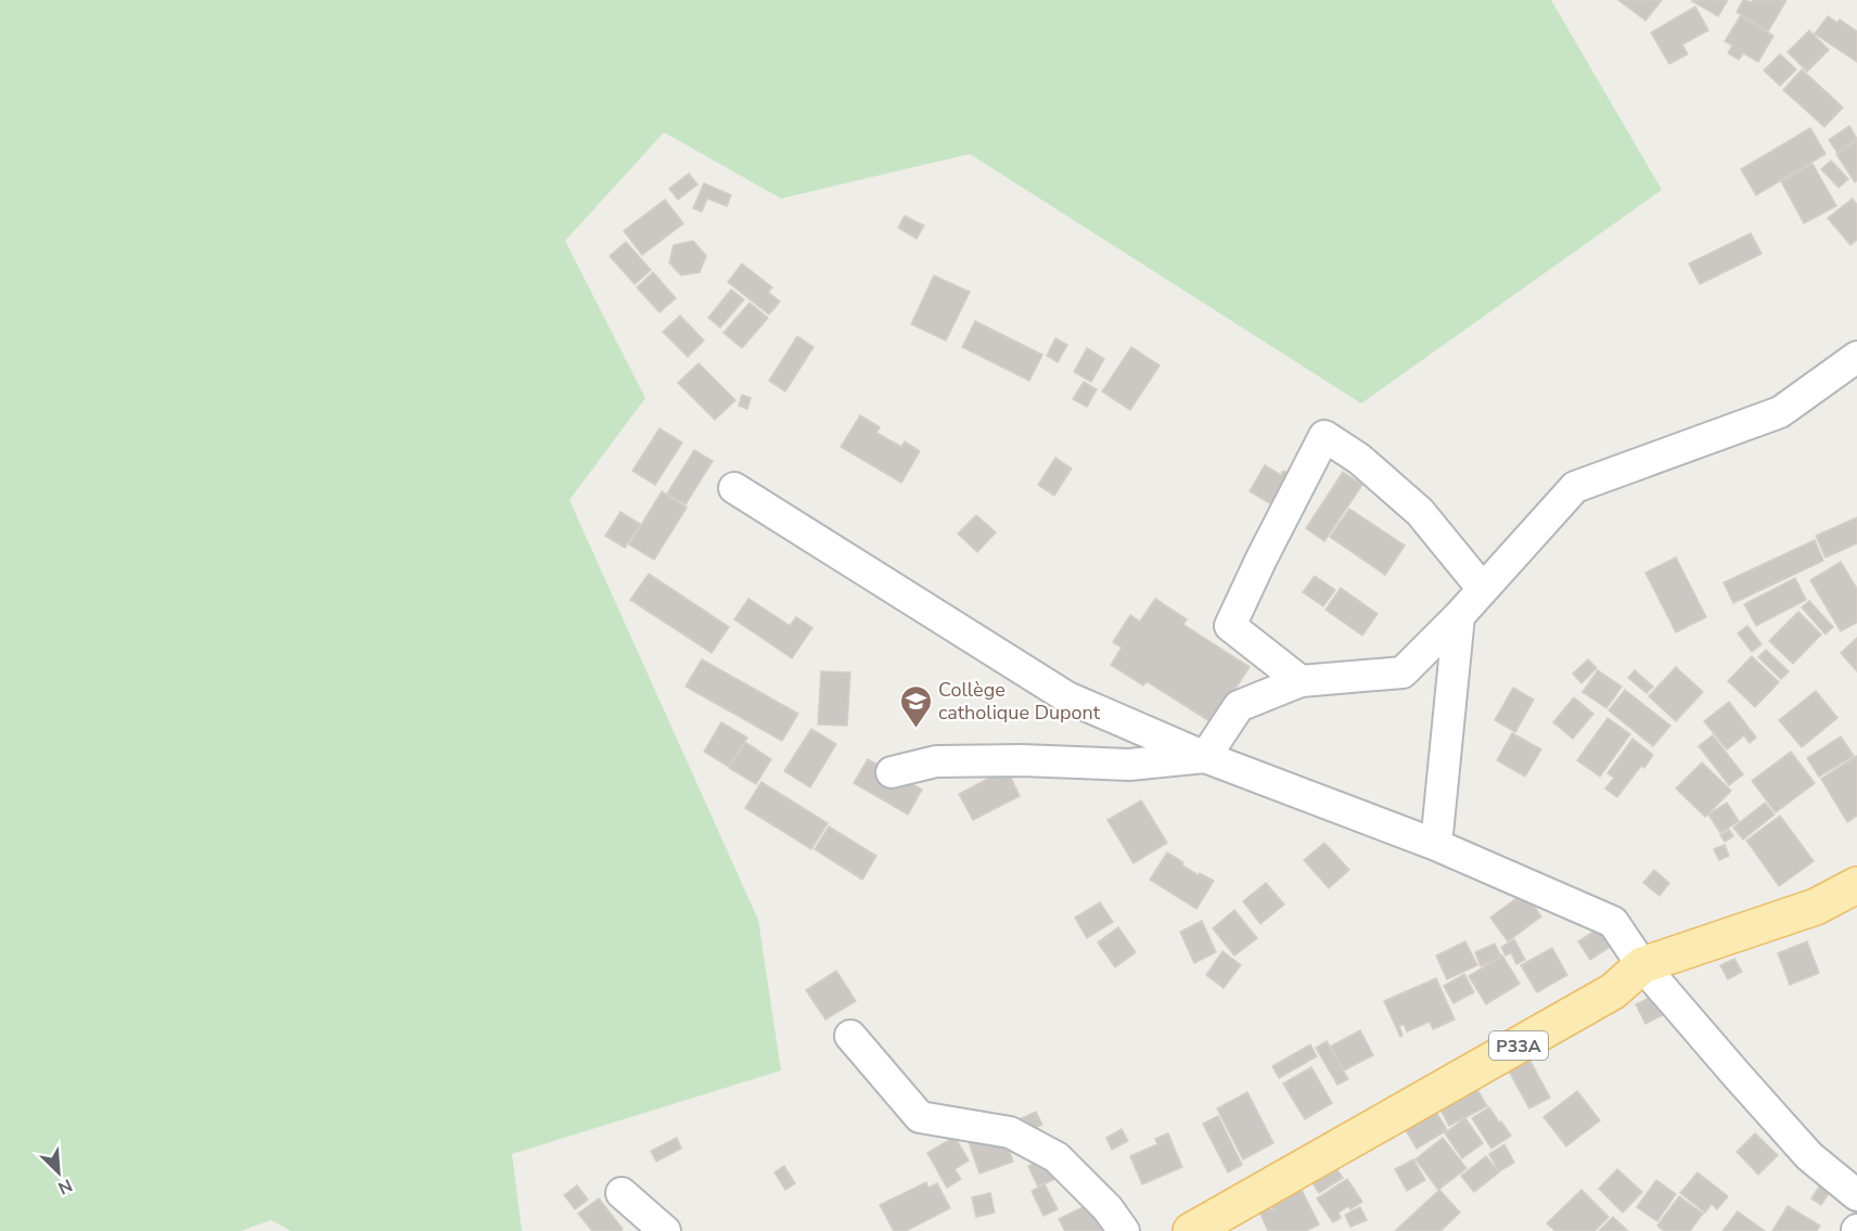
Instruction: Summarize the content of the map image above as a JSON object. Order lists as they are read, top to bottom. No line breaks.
{"streets":{"main road":["P33A"]},"places":{"school or university":["Collège catholique Dupont"]},"north":"bottom right"}
